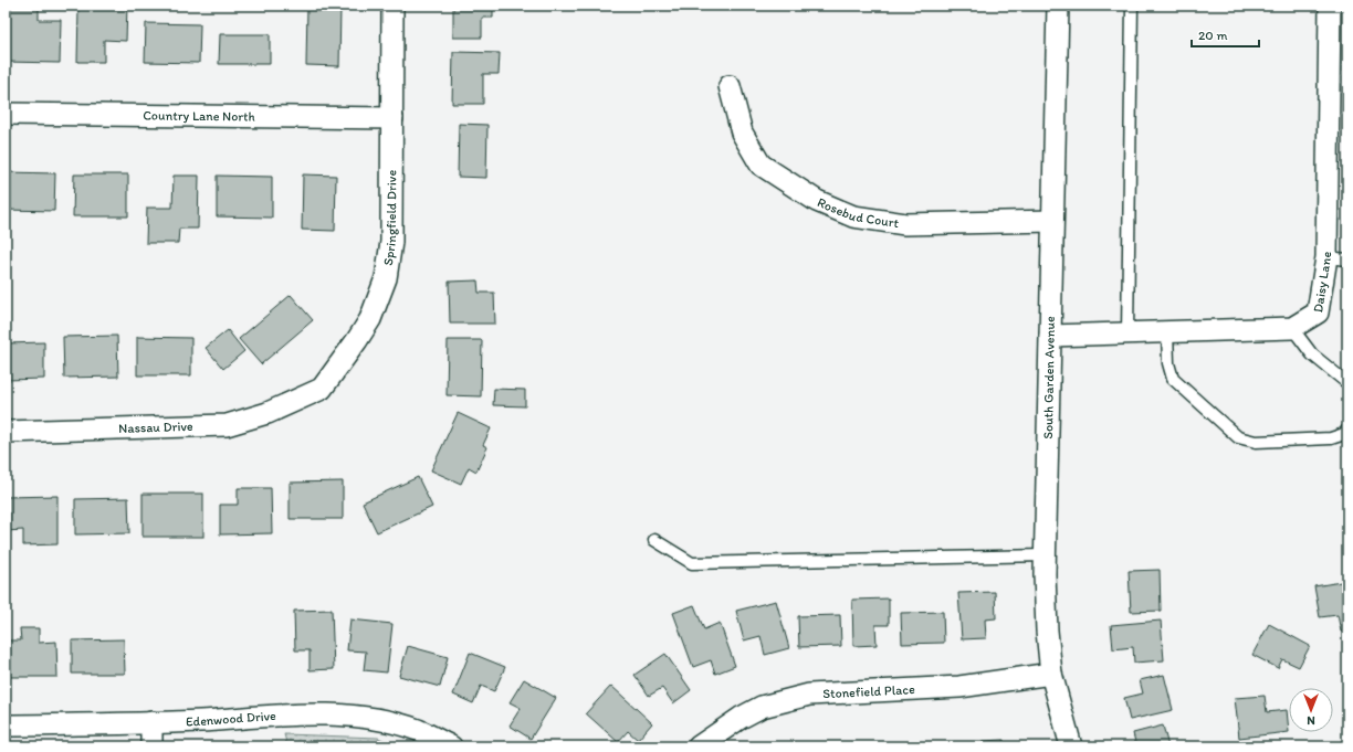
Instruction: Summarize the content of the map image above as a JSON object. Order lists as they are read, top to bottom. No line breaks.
{"streets":{"street":["Country Lane North","Rosebud Court","Springfield Drive","Daisy Lane","South Garden Avenue","Nassau Drive","Stonefield Place","Edenwood Drive"]},"crossings":[["Country Lane North","Springfield Drive"],["Rosebud Court","South Garden Avenue"],["Springfield Drive","Nassau Drive"],["Daisy Lane","South Garden Avenue"],["South Garden Avenue","Stonefield Place"]],"scale_bar":"20 m","north":"bottom"}
